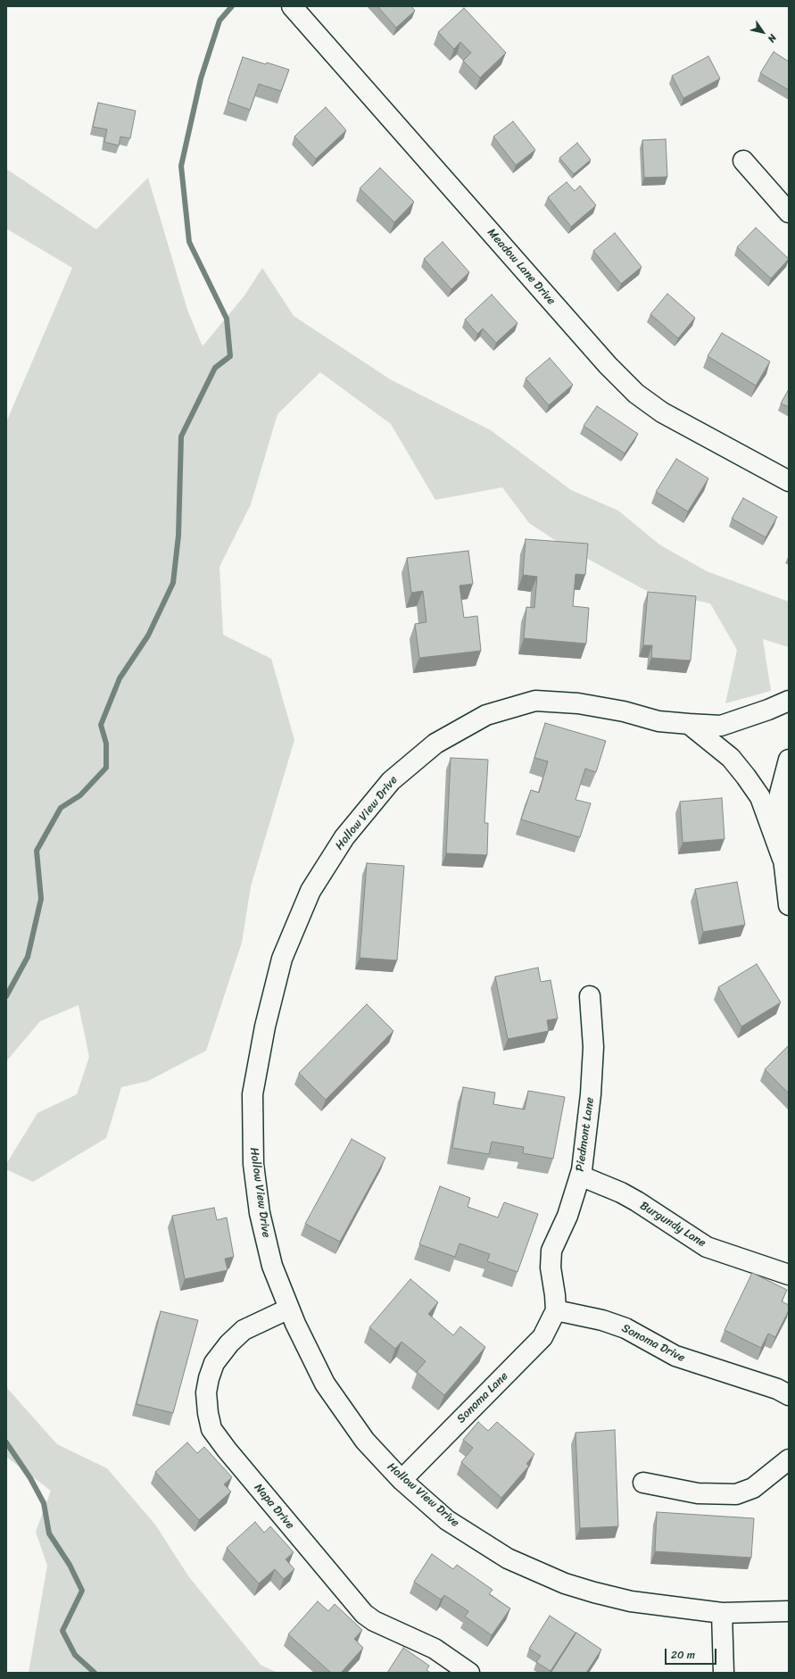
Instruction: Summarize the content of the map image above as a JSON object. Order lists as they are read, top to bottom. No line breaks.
{"streets":{"street":["Meadow Lane Drive","Hollow View Drive","Piedmont Lane","Burgundy Lane","Sonoma Drive","Sonoma Lane","Napa Drive"]},"crossings":[["Hollow View Drive","Sonoma Lane"],["Hollow View Drive","Napa Drive"],["Piedmont Lane","Burgundy Lane"],["Piedmont Lane","Sonoma Drive"],["Piedmont Lane","Sonoma Lane"],["Sonoma Drive","Sonoma Lane"]],"scale_bar":"20 m","north":"bottom right"}
